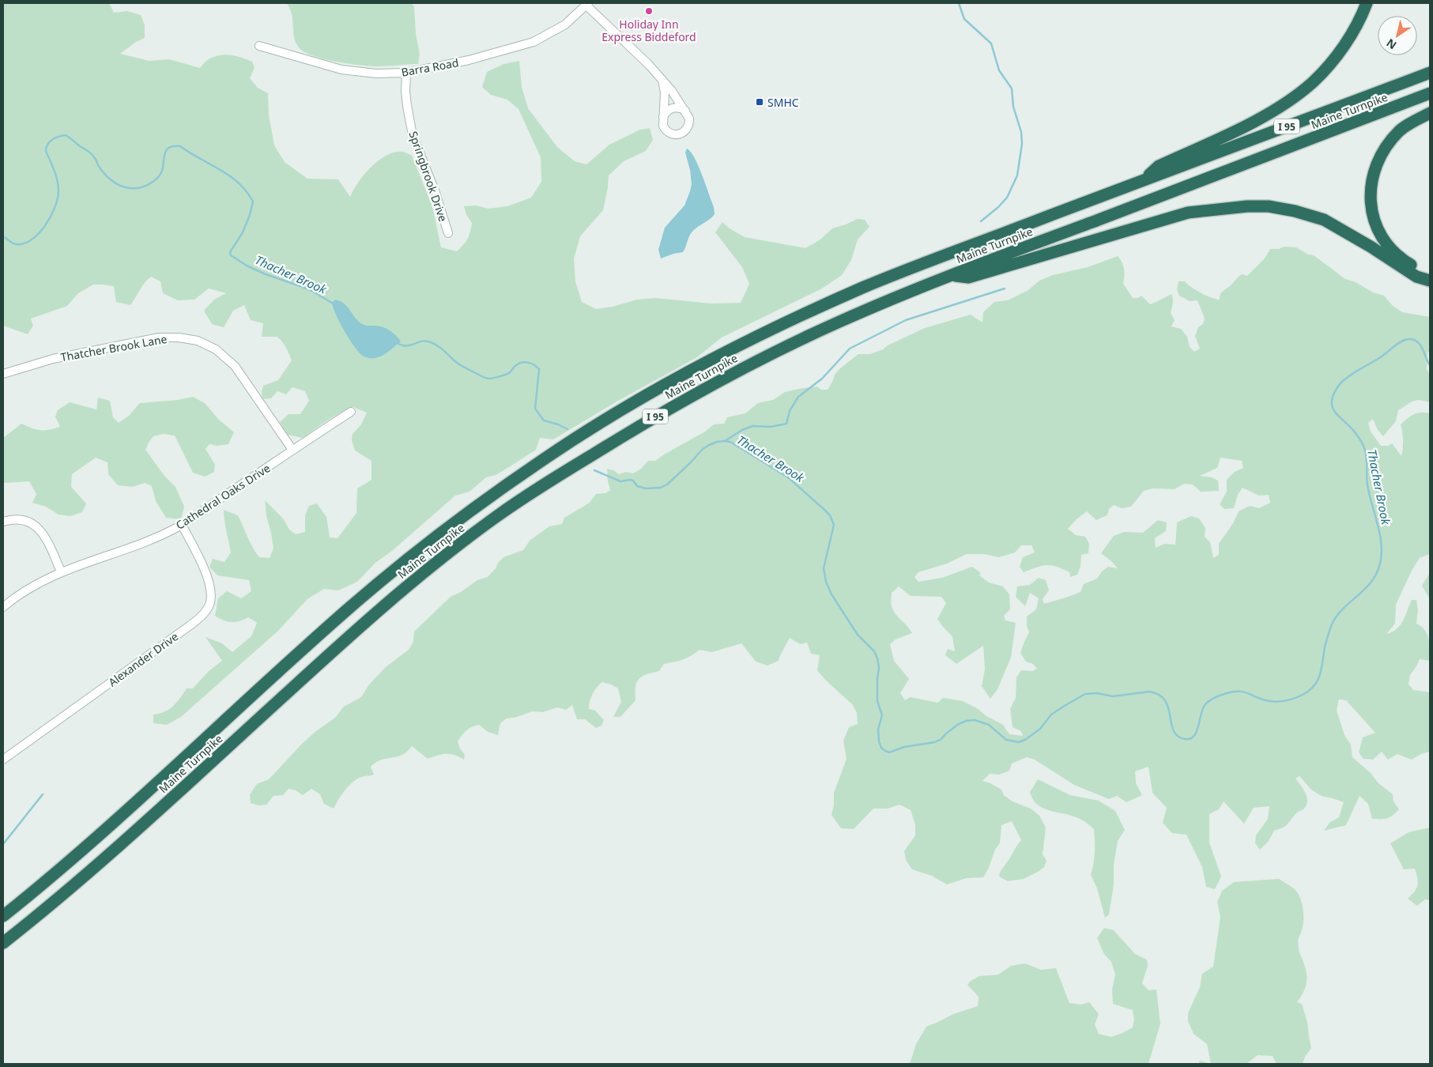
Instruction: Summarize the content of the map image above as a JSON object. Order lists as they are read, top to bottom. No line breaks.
{"streets":{"highway":["Maine Turnpike","I 95"],"street":["Barra Road","Springbrook Drive","Thatcher Brook Lane","Cathedral Oaks Drive","Alexander Drive"]},"crossings":[["Barra Road","Springbrook Drive"],["Thatcher Brook Lane","Cathedral Oaks Drive"],["Cathedral Oaks Drive","Alexander Drive"]],"water":["Thacher Brook"],"places":{"other":["Holiday Inn Express Biddeford"],"transit":["SMHC"]},"north":"bottom left"}
